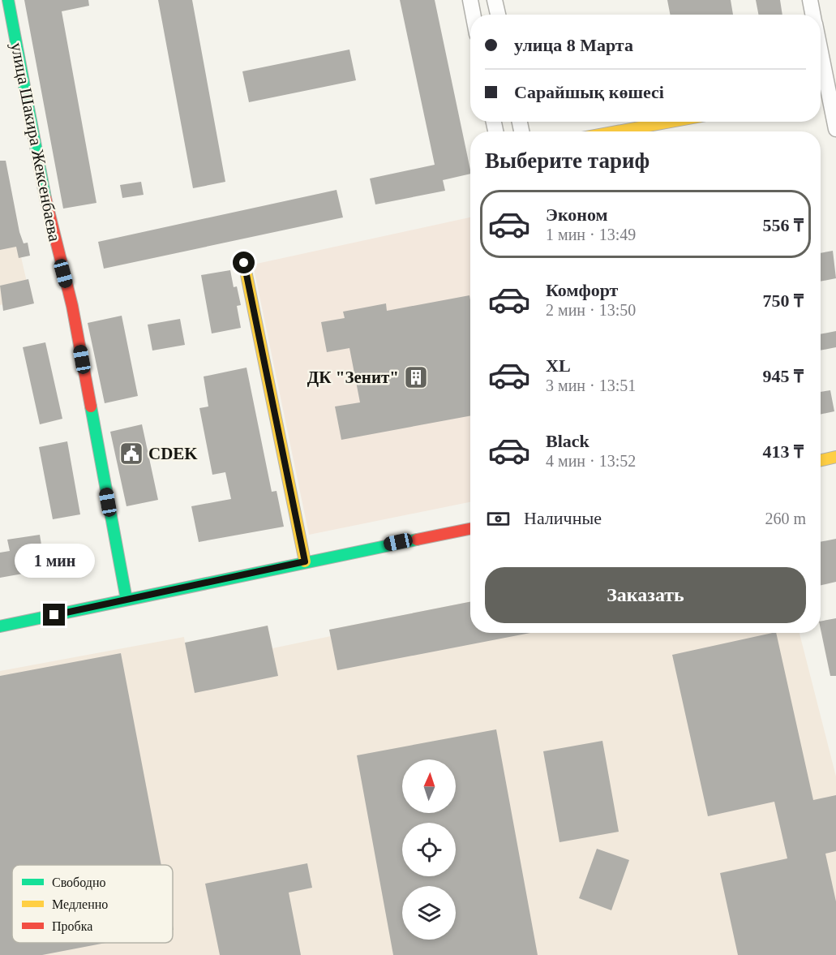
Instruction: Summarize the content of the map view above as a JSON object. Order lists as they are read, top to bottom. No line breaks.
{"streets":{"street":["улица Шакира Жексенбаева"]},"places":{"building":["ДК \"Зенит\""],"public building":["CDEK"]},"legend":["Свободно","Медленно","Пробка"],"north":"top","page":{"banner":["улица 8 Марта","Сарайшық көшесі"],"heading":"Выберите тариф","list":[{"name":"Эконом","note":"1 мин · 13:49","value":"556 ₸"},{"name":"Комфорт","note":"2 мин · 13:50","value":"750 ₸"},{"name":"XL","note":"3 мин · 13:51","value":"945 ₸"},{"name":"Black","note":"4 мин · 13:52","value":"413 ₸"}],"pay":["Наличные","260 m"],"bubble":"1 мин","buttons":"Заказать"}}
